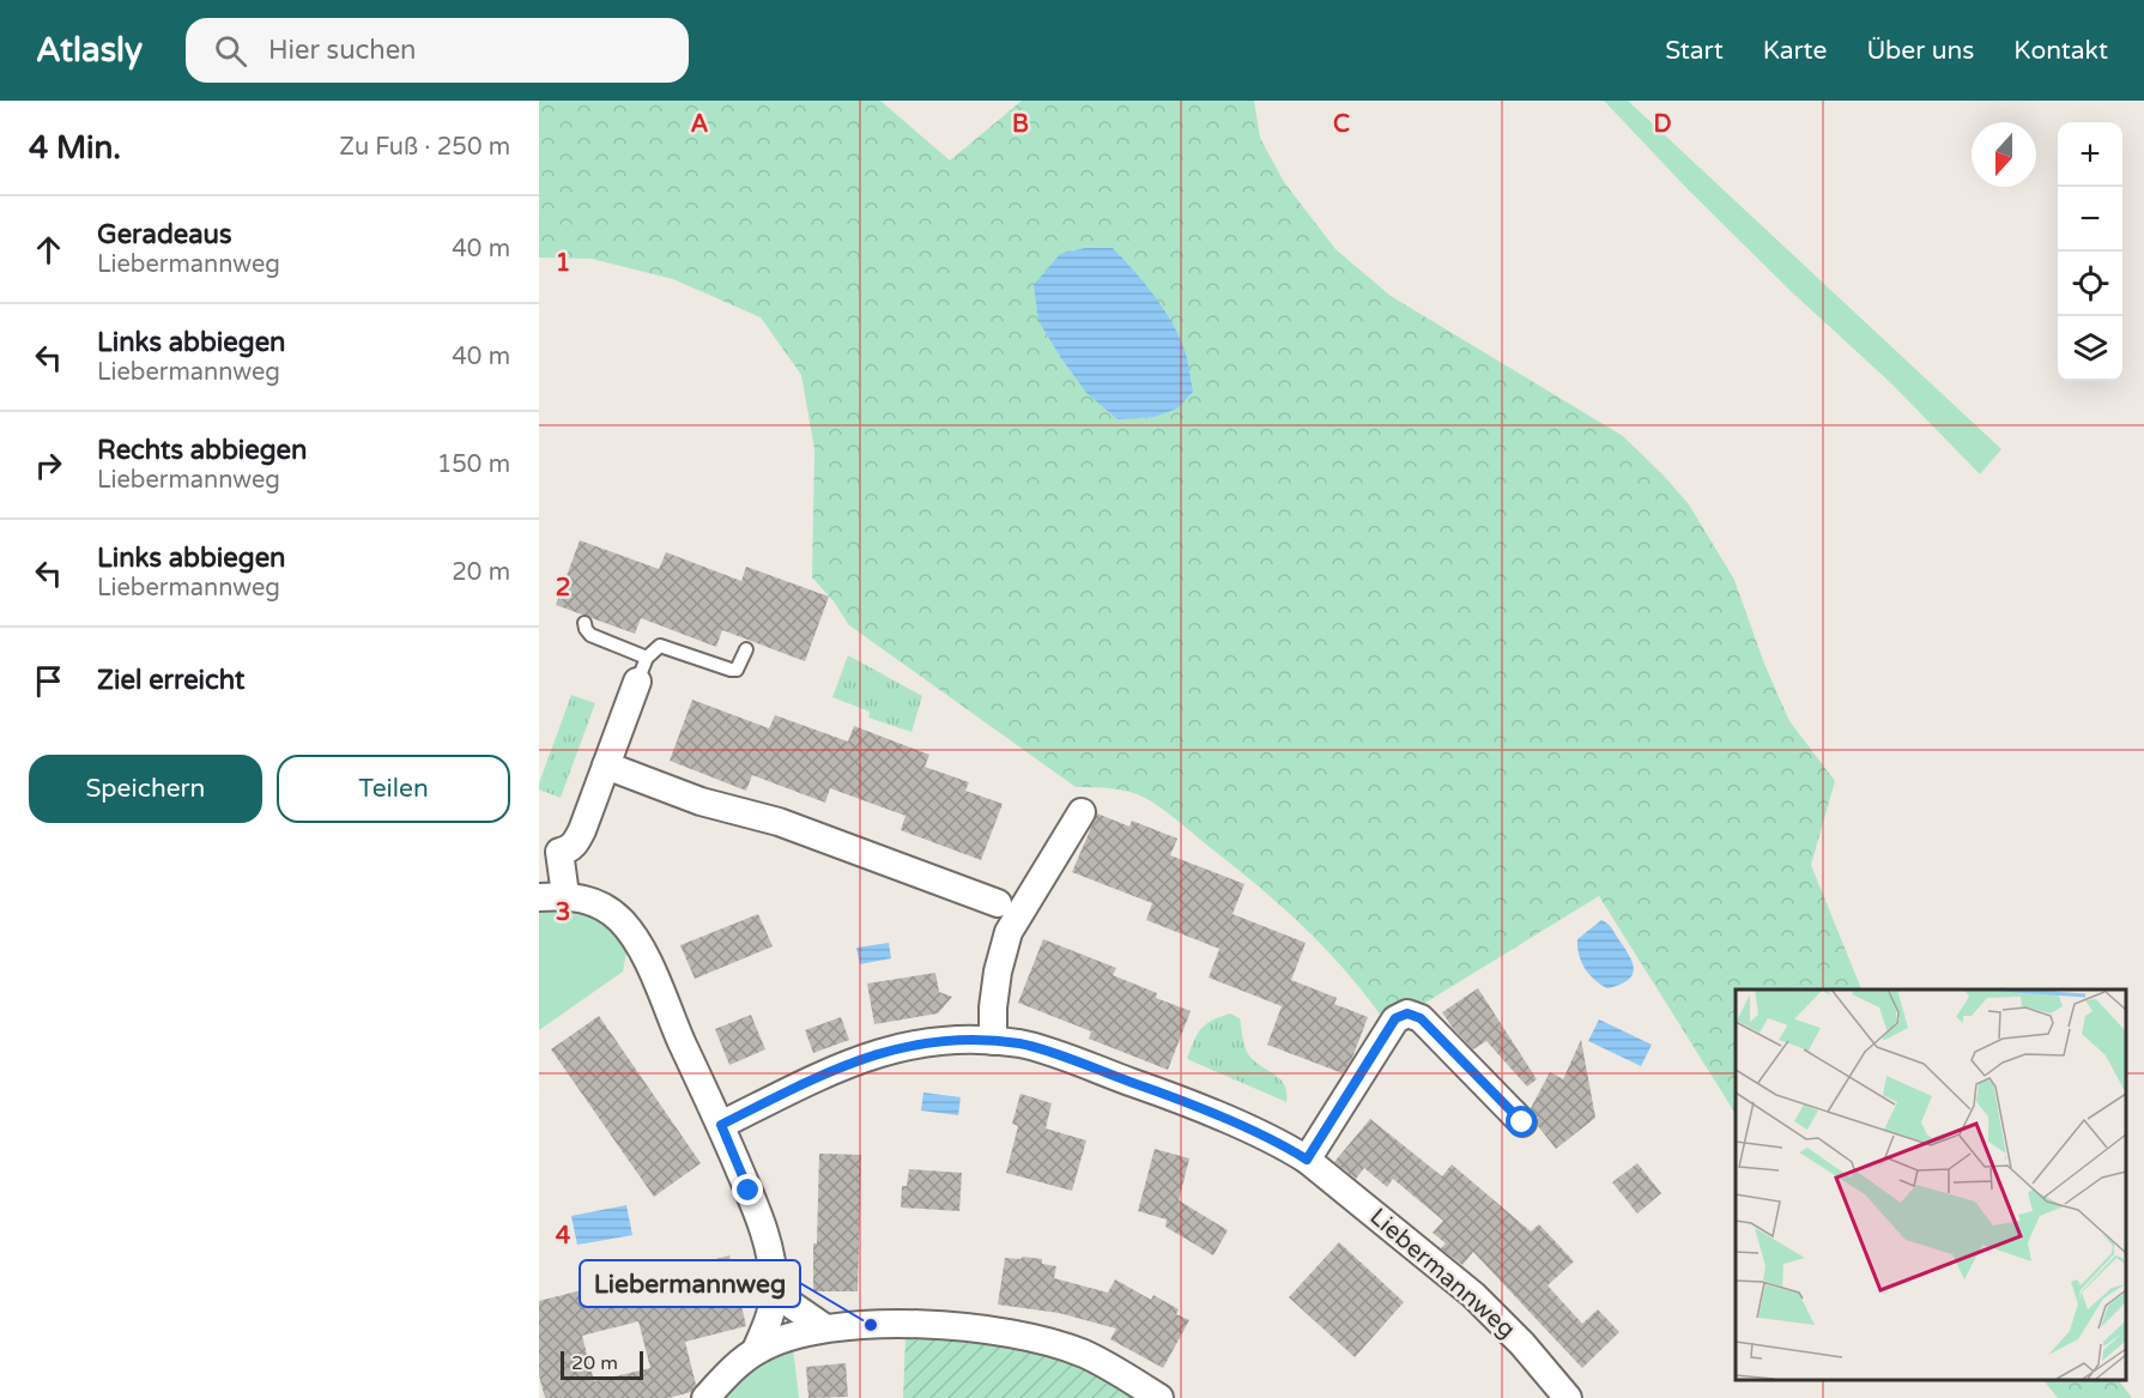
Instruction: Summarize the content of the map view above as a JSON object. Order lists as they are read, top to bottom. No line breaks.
{"streets":{"street":["Liebermannweg"]},"places":["Liebermannweg"],"scale_bar":"20 m","north":"bottom","page":{"header":"Atlasly","search":"Hier suchen","nav":["Start","Karte","Über uns","Kontakt"],"heading":["4 Min.","Zu Fuß · 250 m"],"map_buttons":["+","−"],"list":[["Geradeaus","Liebermannweg","40 m"],["Links abbiegen","Liebermannweg","40 m"],["Rechts abbiegen","Liebermannweg","150 m"],["Links abbiegen","Liebermannweg","20 m"],"Ziel erreicht"],"buttons":["Speichern","Teilen"],"scale":"20 m"},"grid":{"columns":["A","B","C","D"],"rows":["1","2","3","4"]}}
